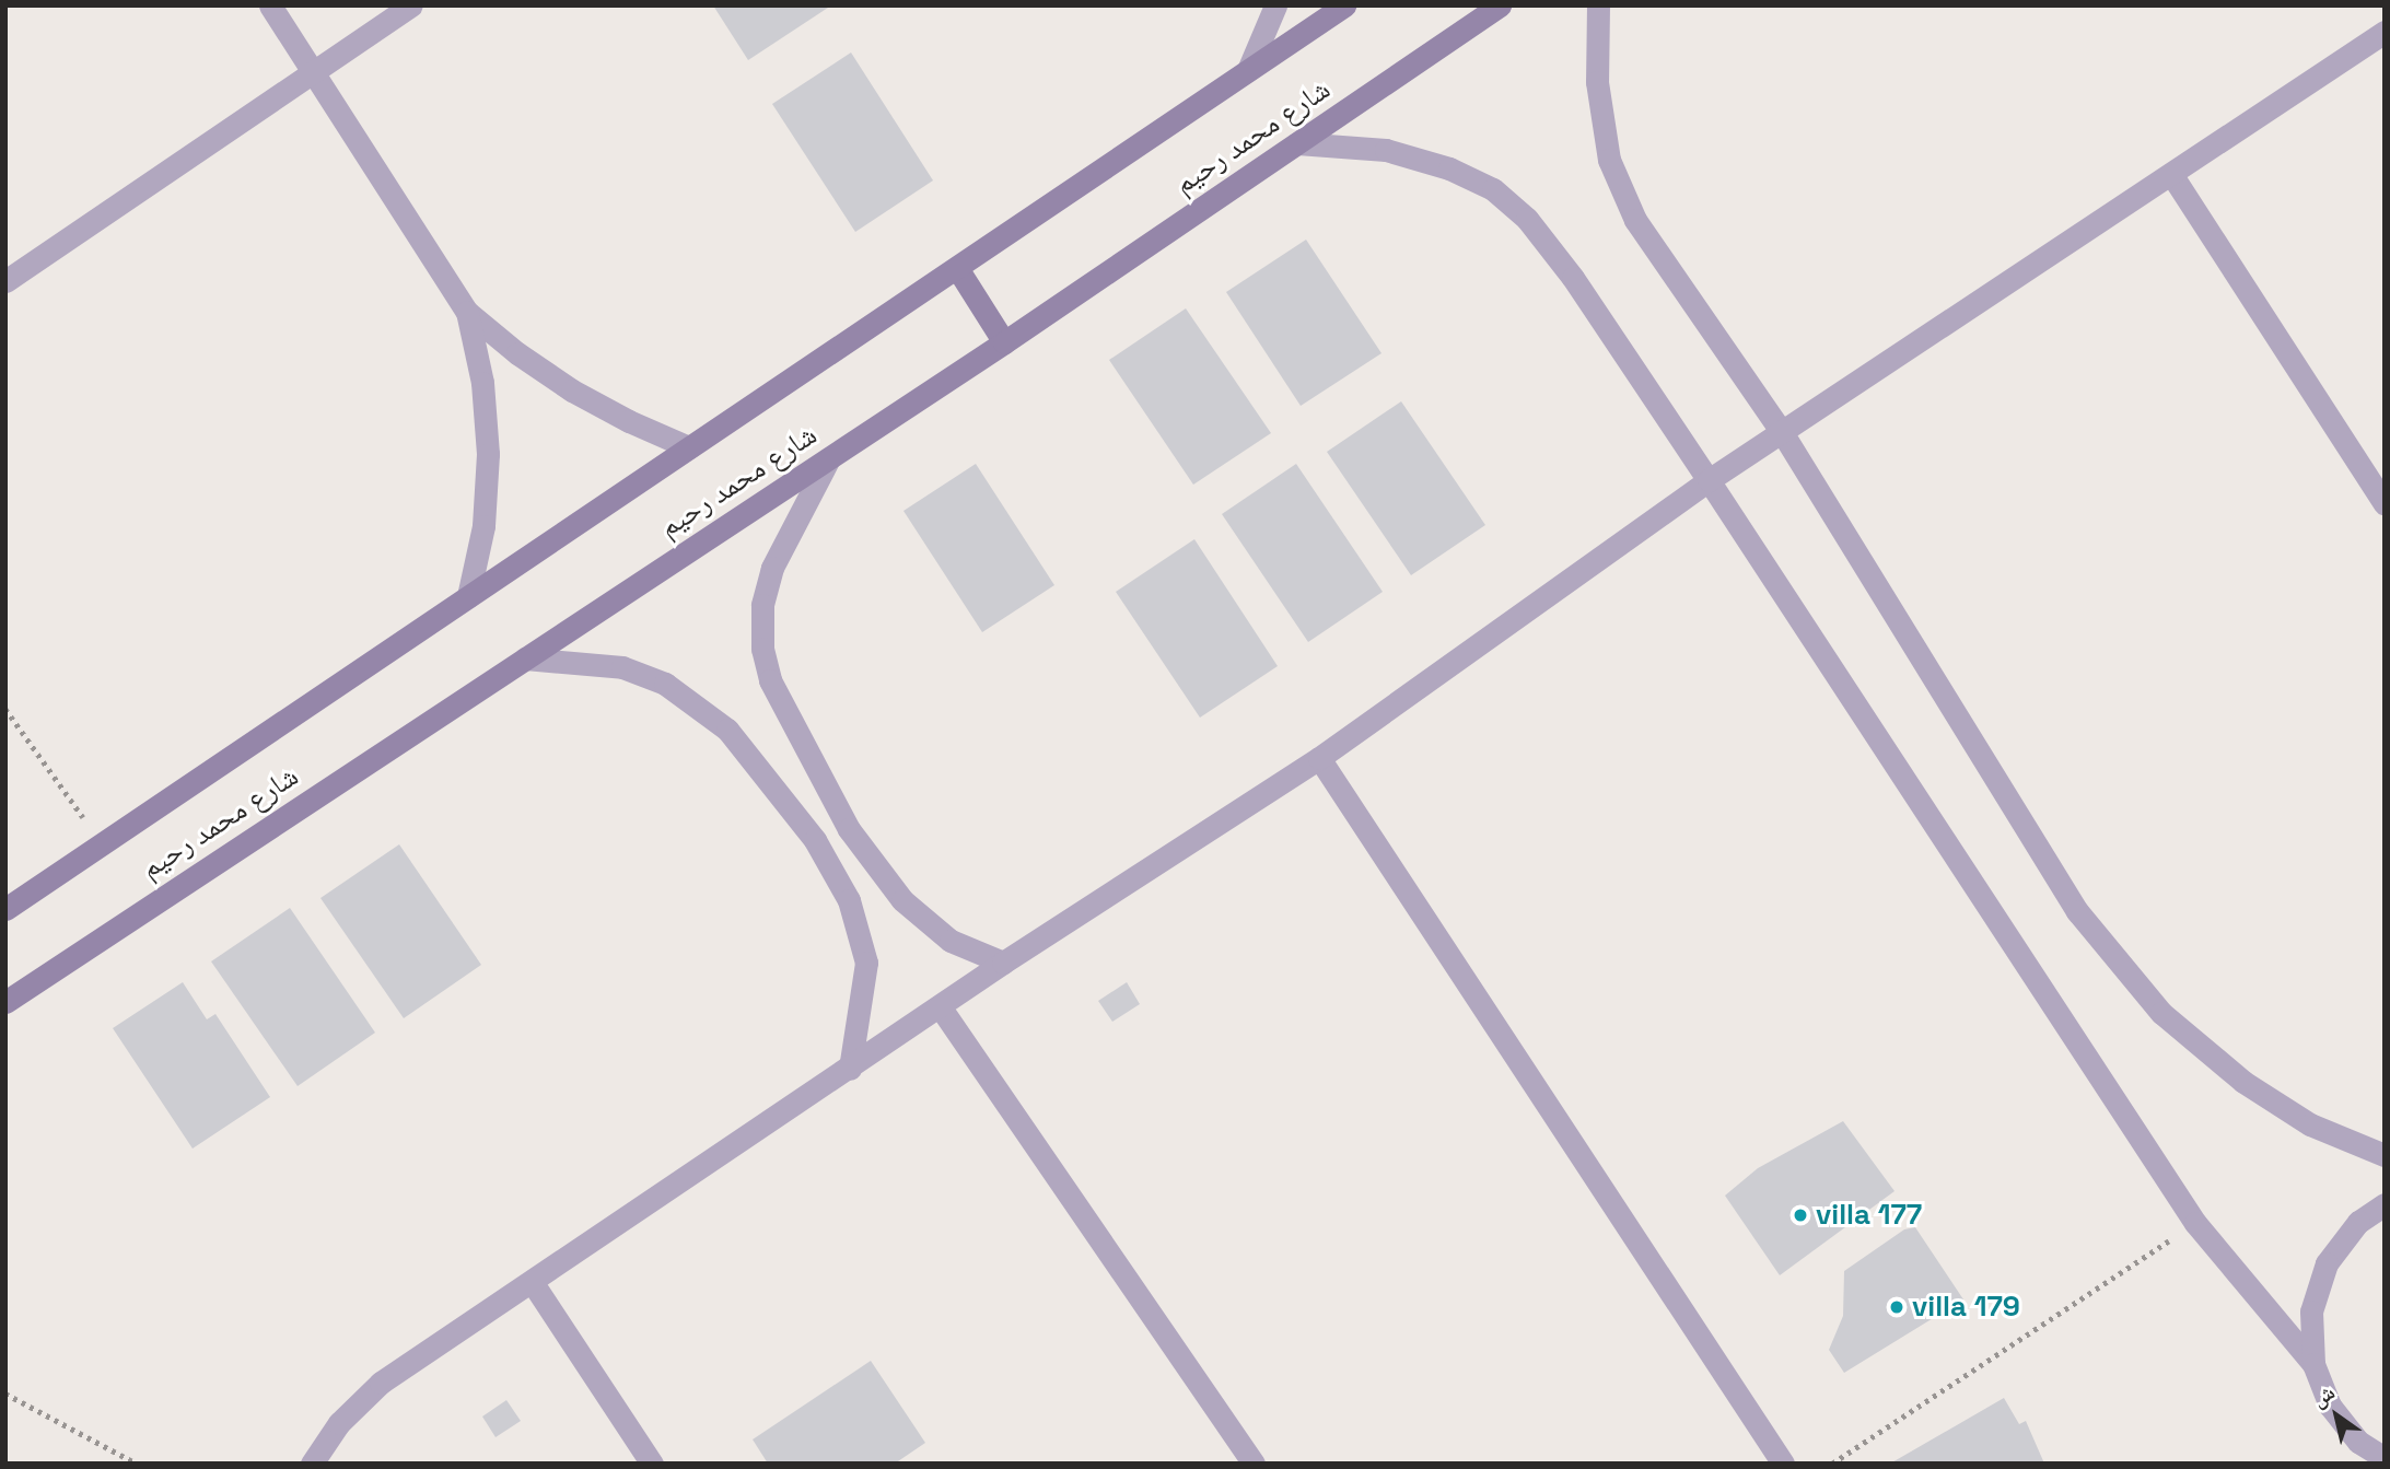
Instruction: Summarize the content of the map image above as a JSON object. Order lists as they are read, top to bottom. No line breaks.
{"streets":{"street":["شارع محمد رحيم"]},"places":["villa 177","villa 179"],"north":"top left"}
